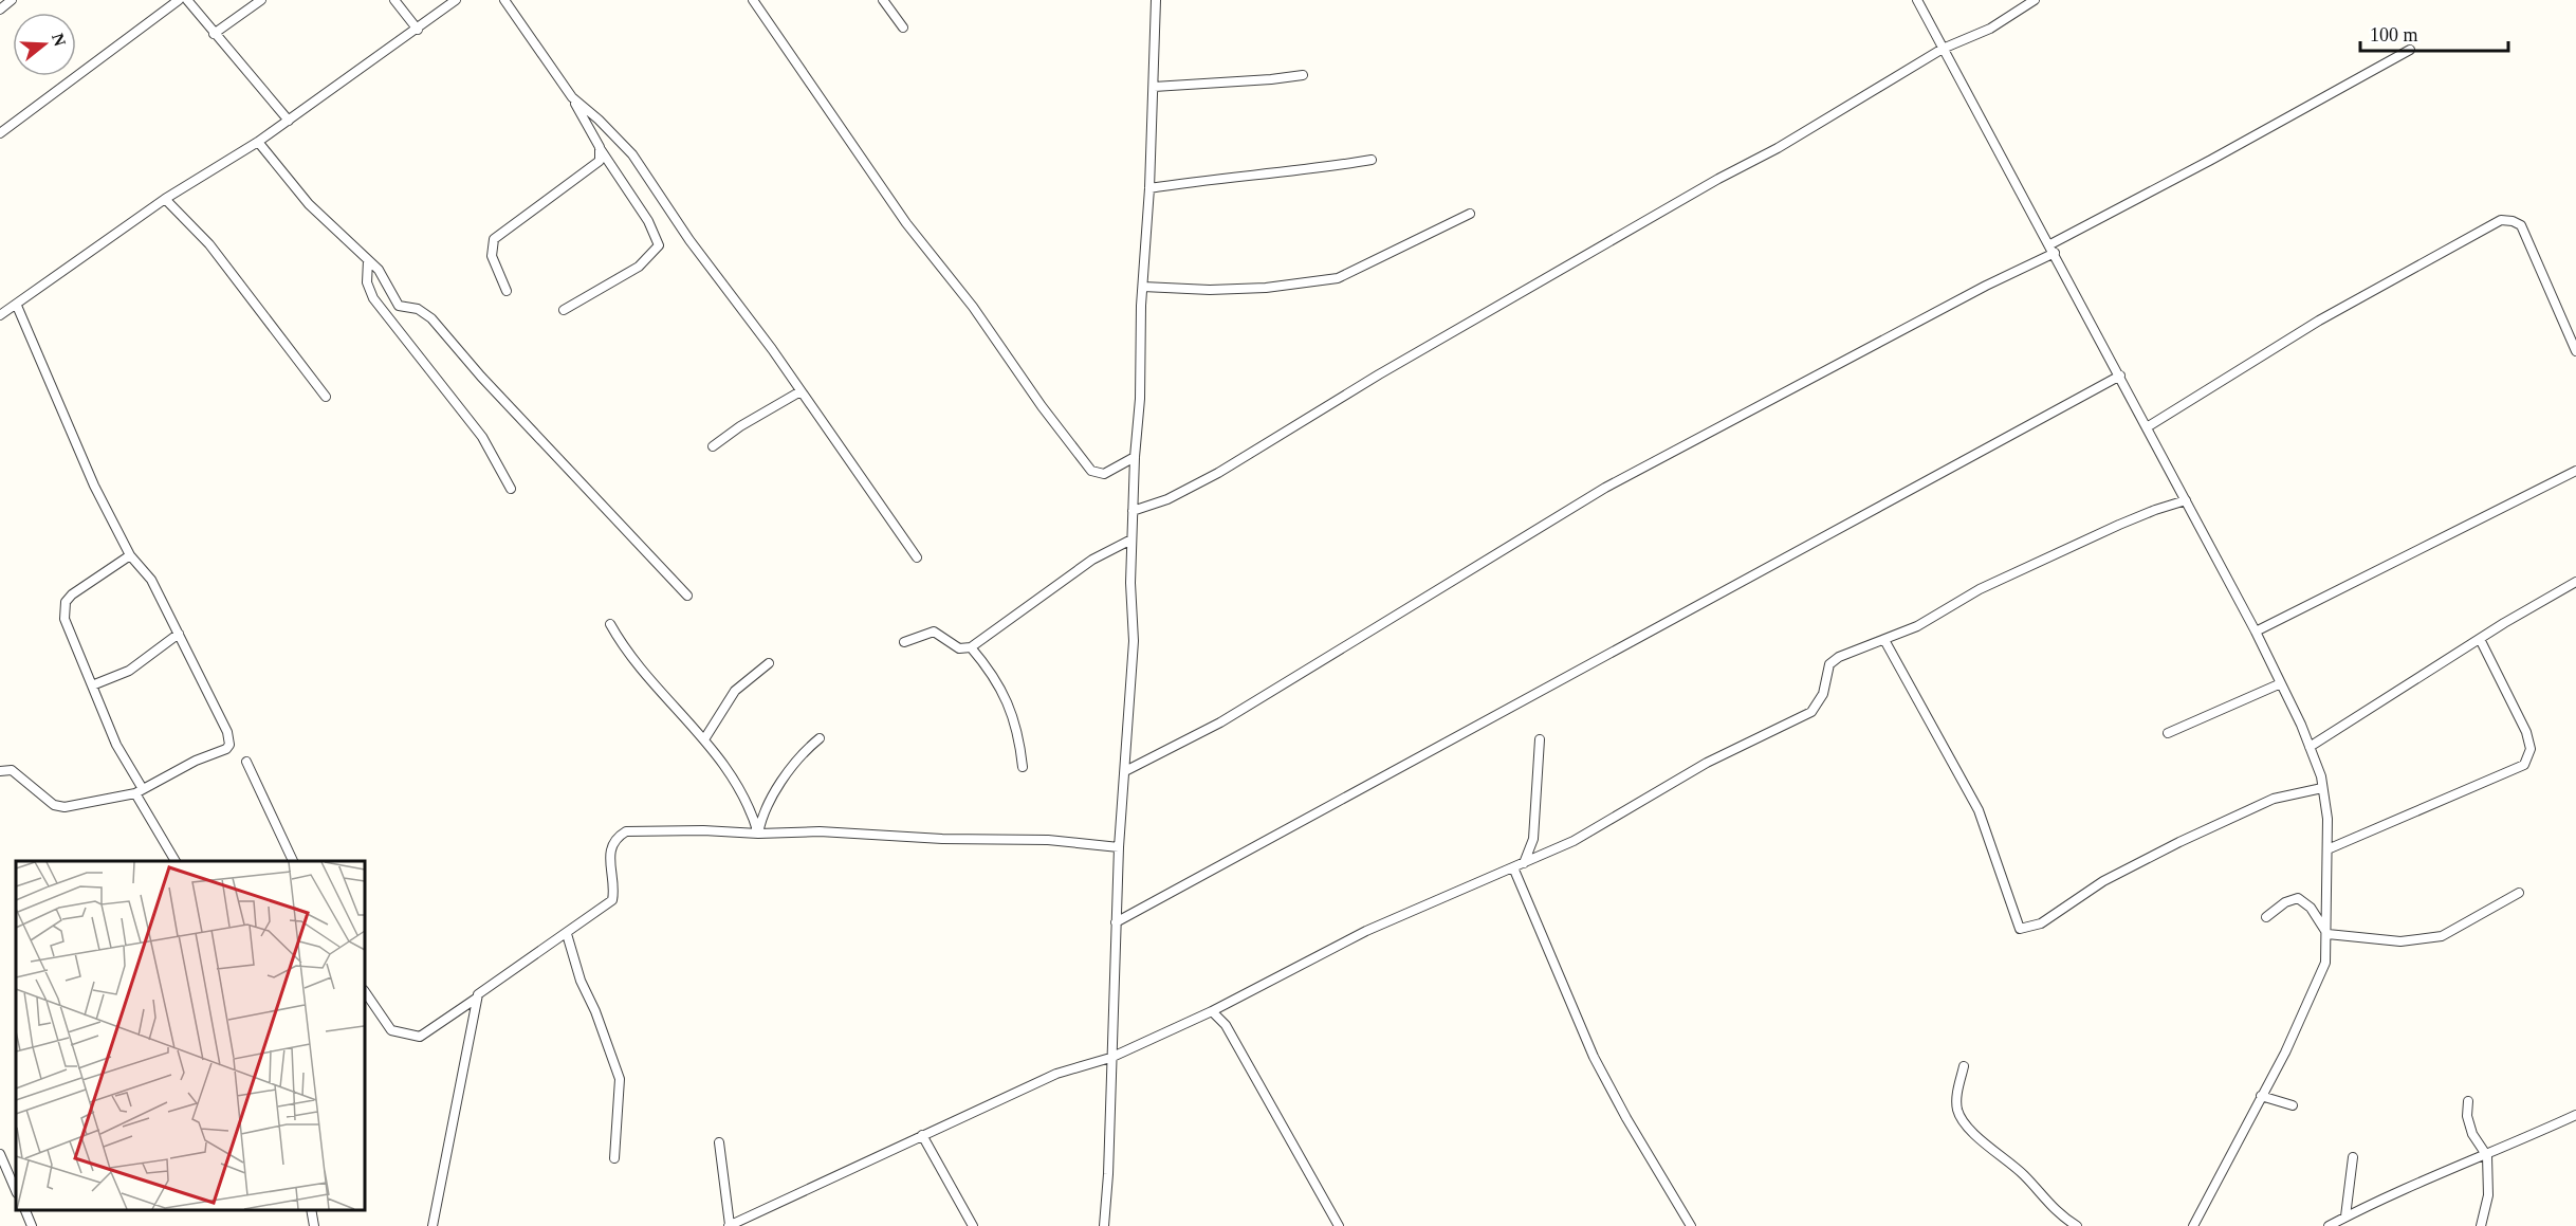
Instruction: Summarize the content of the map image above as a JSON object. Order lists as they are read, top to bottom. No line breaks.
{"scale_bar":"100 m","north":"right"}
